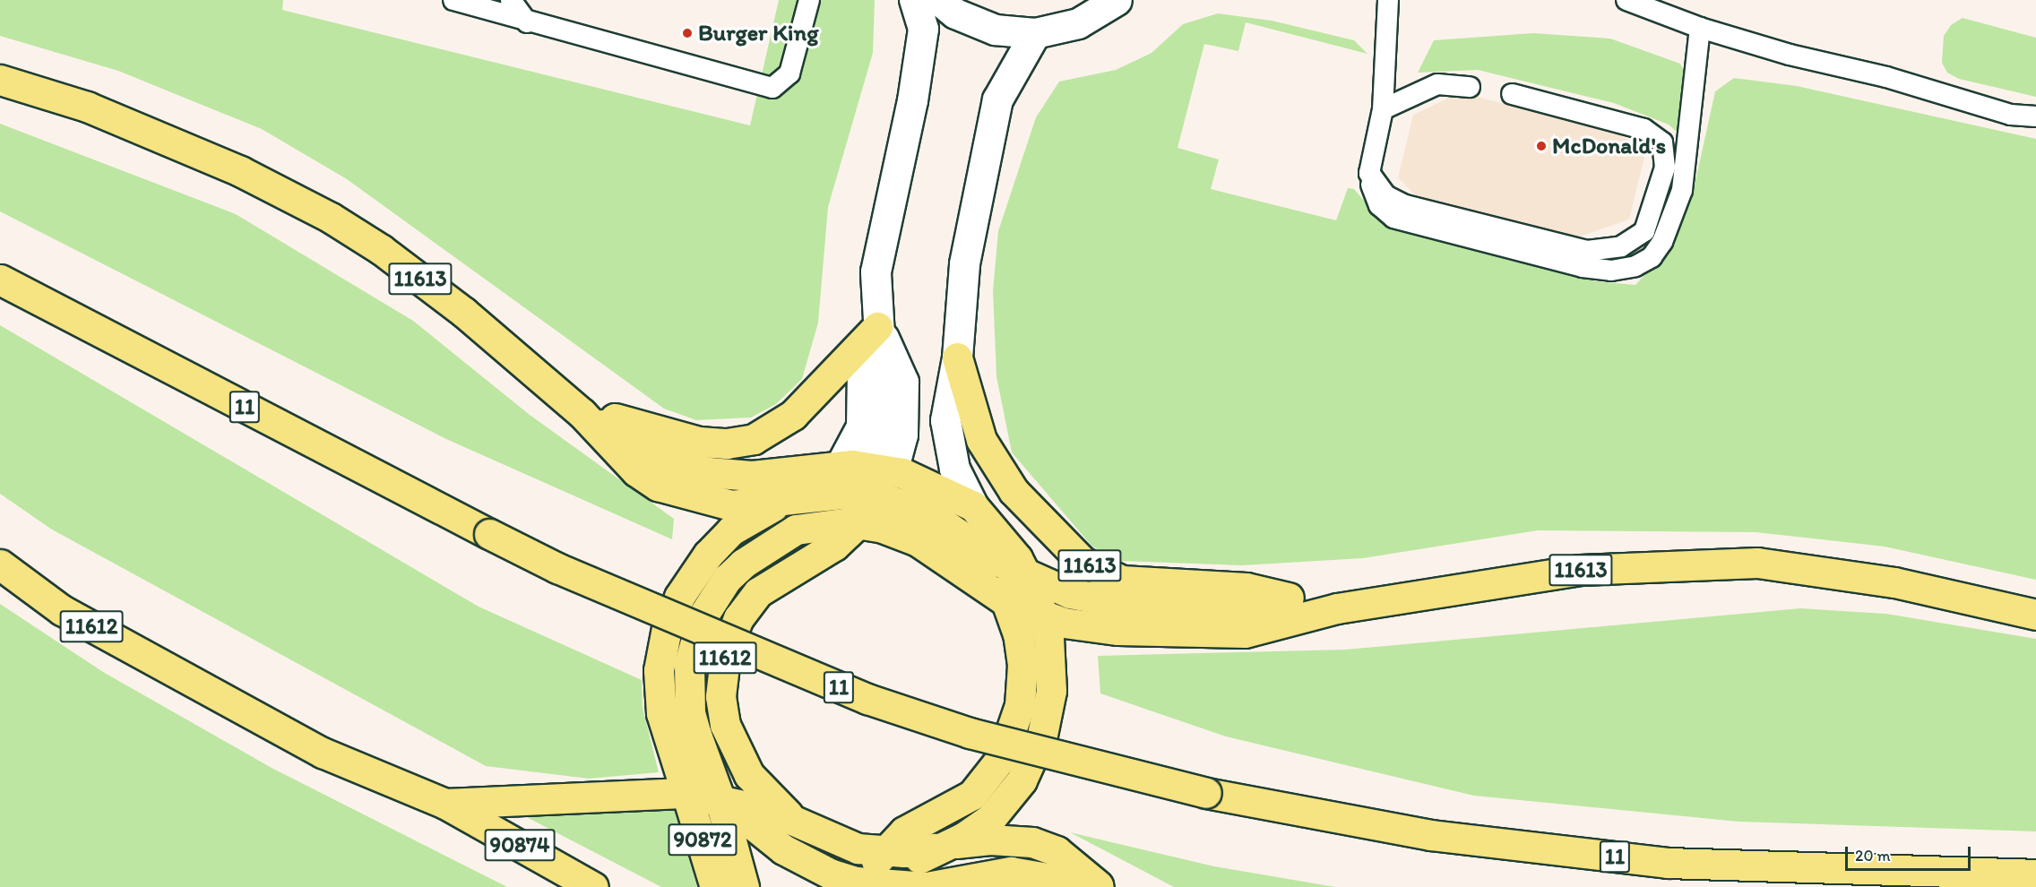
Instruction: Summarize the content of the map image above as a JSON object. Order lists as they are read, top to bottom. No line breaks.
{"streets":{"main road":["11613","11","11612","90872","90874"]},"crossings":[["11613","11612"],["11612","90872"],["11612","90874"]],"places":["Burger King","McDonald's"],"scale_bar":"20 m"}
